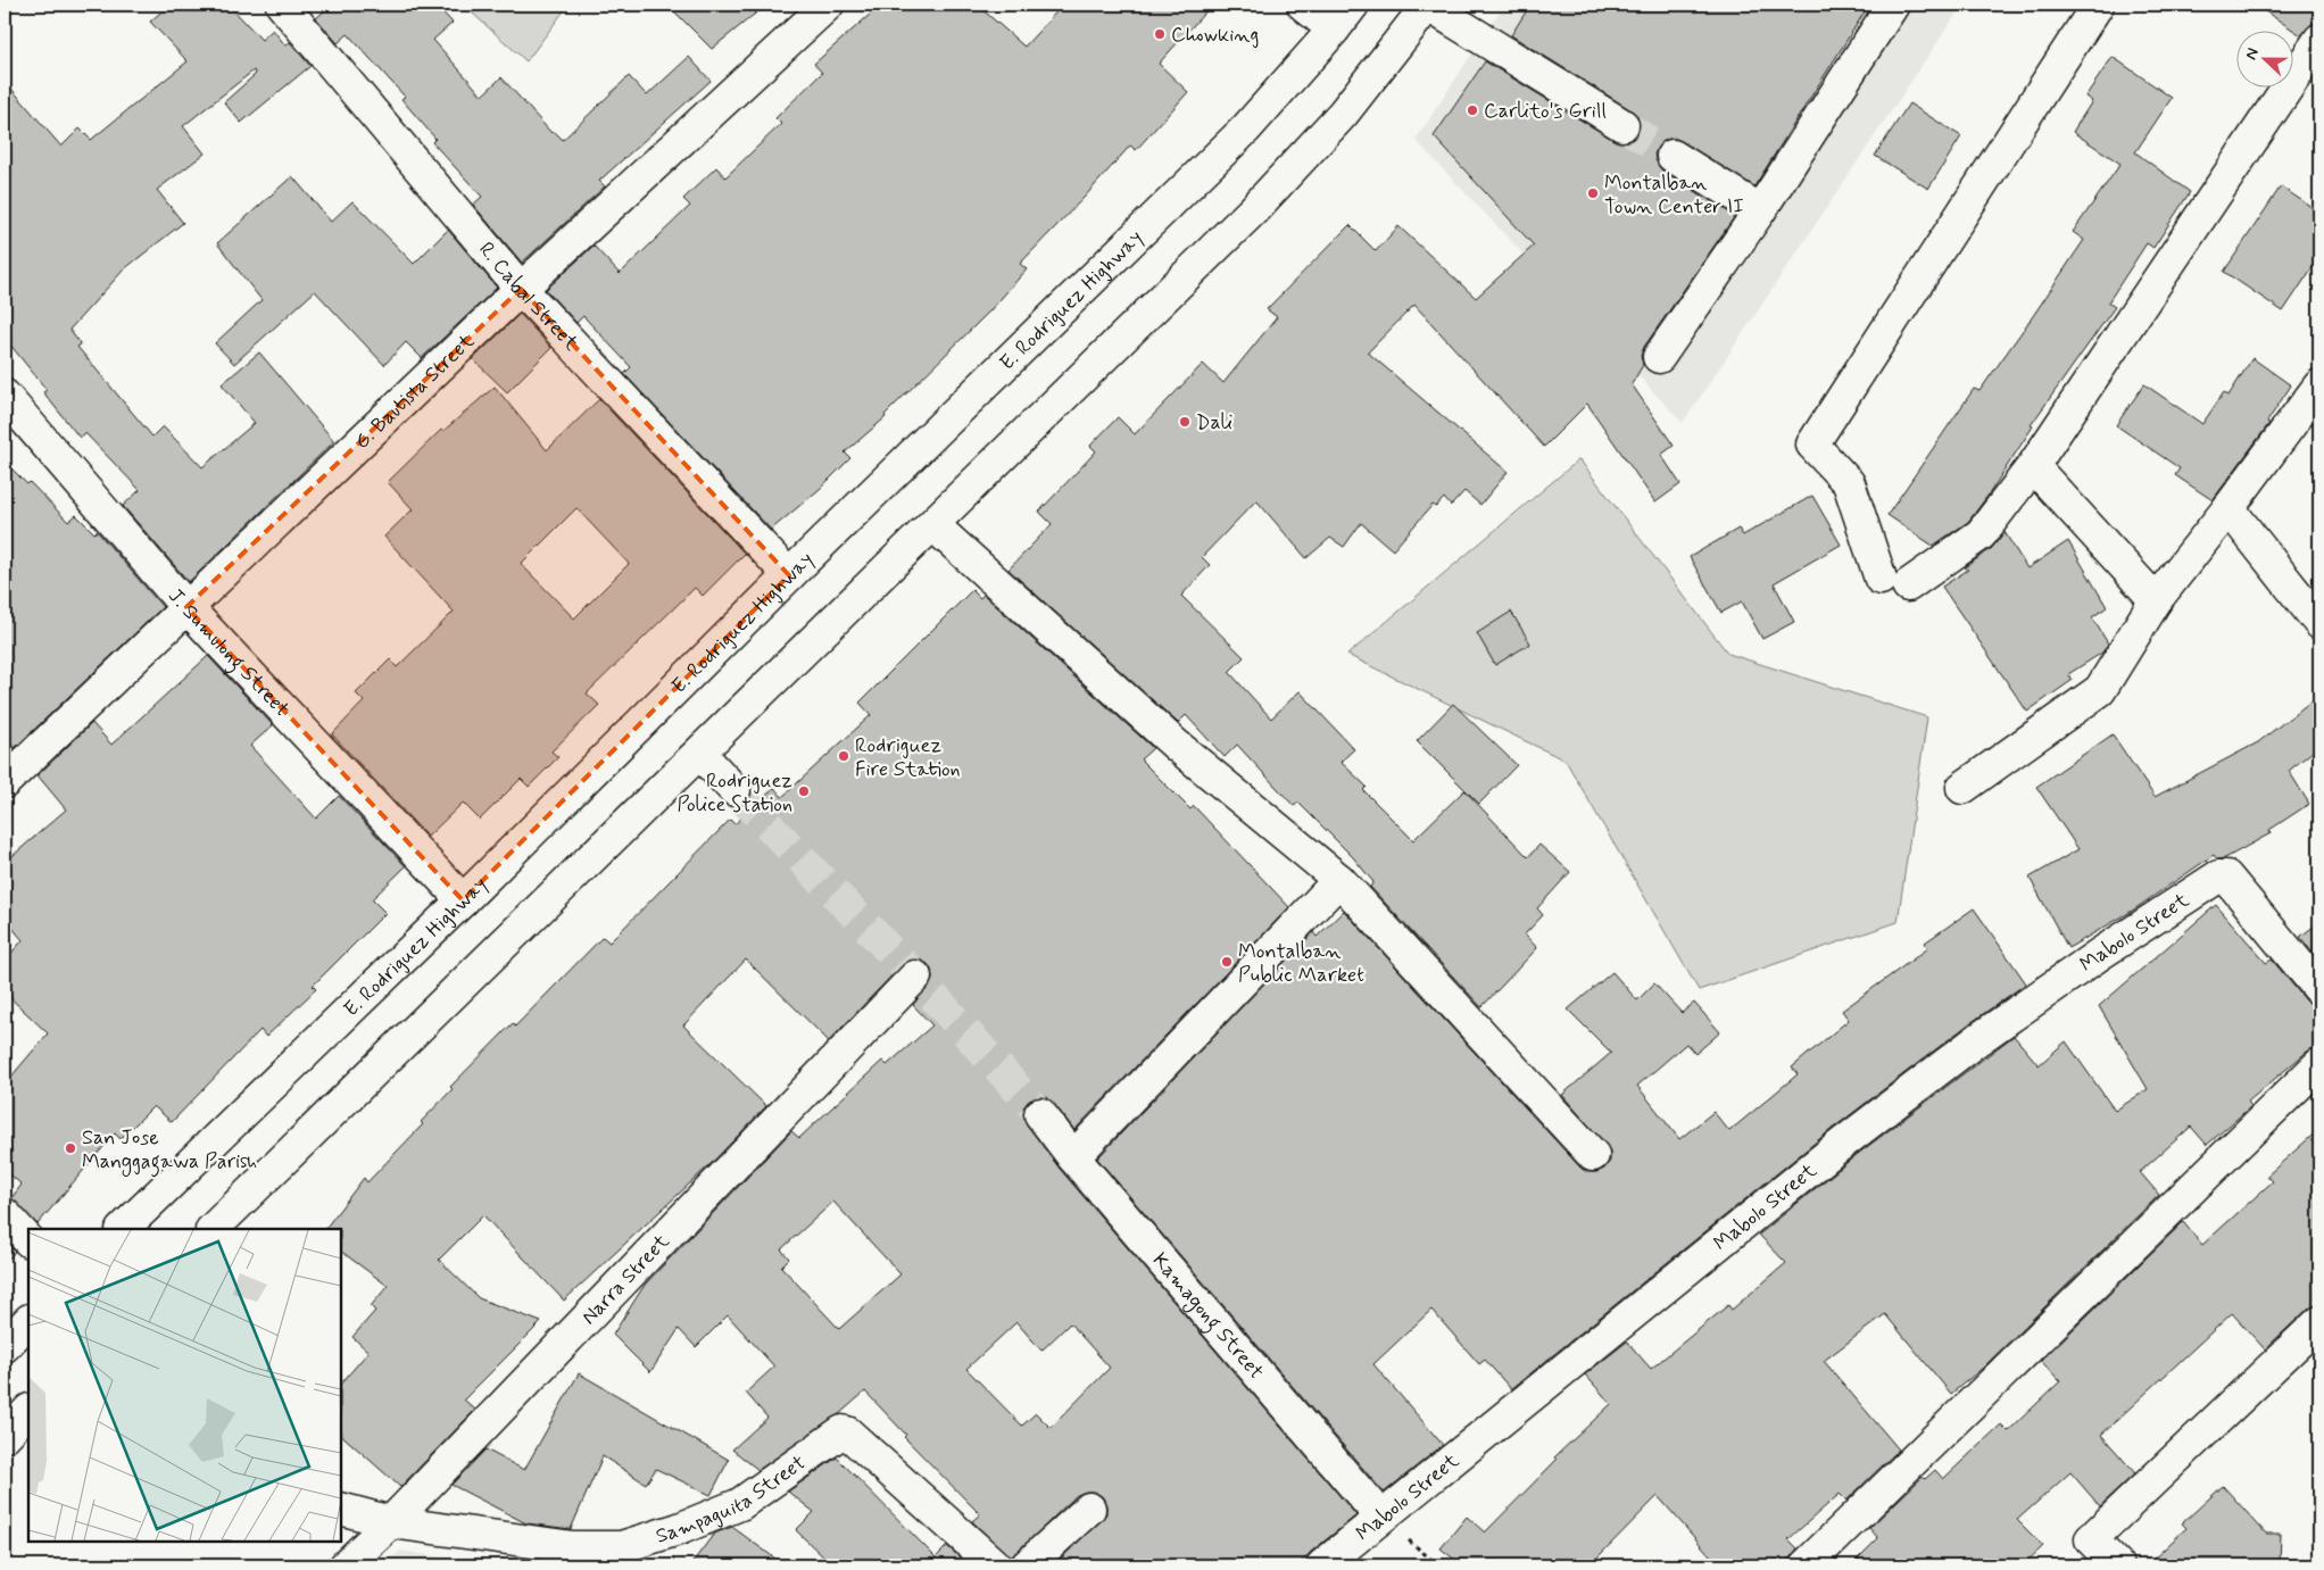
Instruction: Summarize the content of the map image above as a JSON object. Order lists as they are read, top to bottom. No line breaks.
{"streets":{"street":["R. Cabal Street","E. Rodriguez Highway","G. Bautista Street","J. Sumulong Street","Mabolo Street","Narra Street","Kamagong Street","Sampaguita Street"]},"crossings":[["R. Cabal Street","E. Rodriguez Highway"],["R. Cabal Street","G. Bautista Street"],["E. Rodriguez Highway","J. Sumulong Street"],["G. Bautista Street","J. Sumulong Street"],["Mabolo Street","Kamagong Street"],["Narra Street","Sampaguita Street"]],"places":["Chowking","Carlito's Grill","Montalban Town Center II","Dali","Rodriguez Fire Station","Rodriguez Police Station","Montalban Public Market","San Jose Manggagawa Parish"],"north":"left"}
